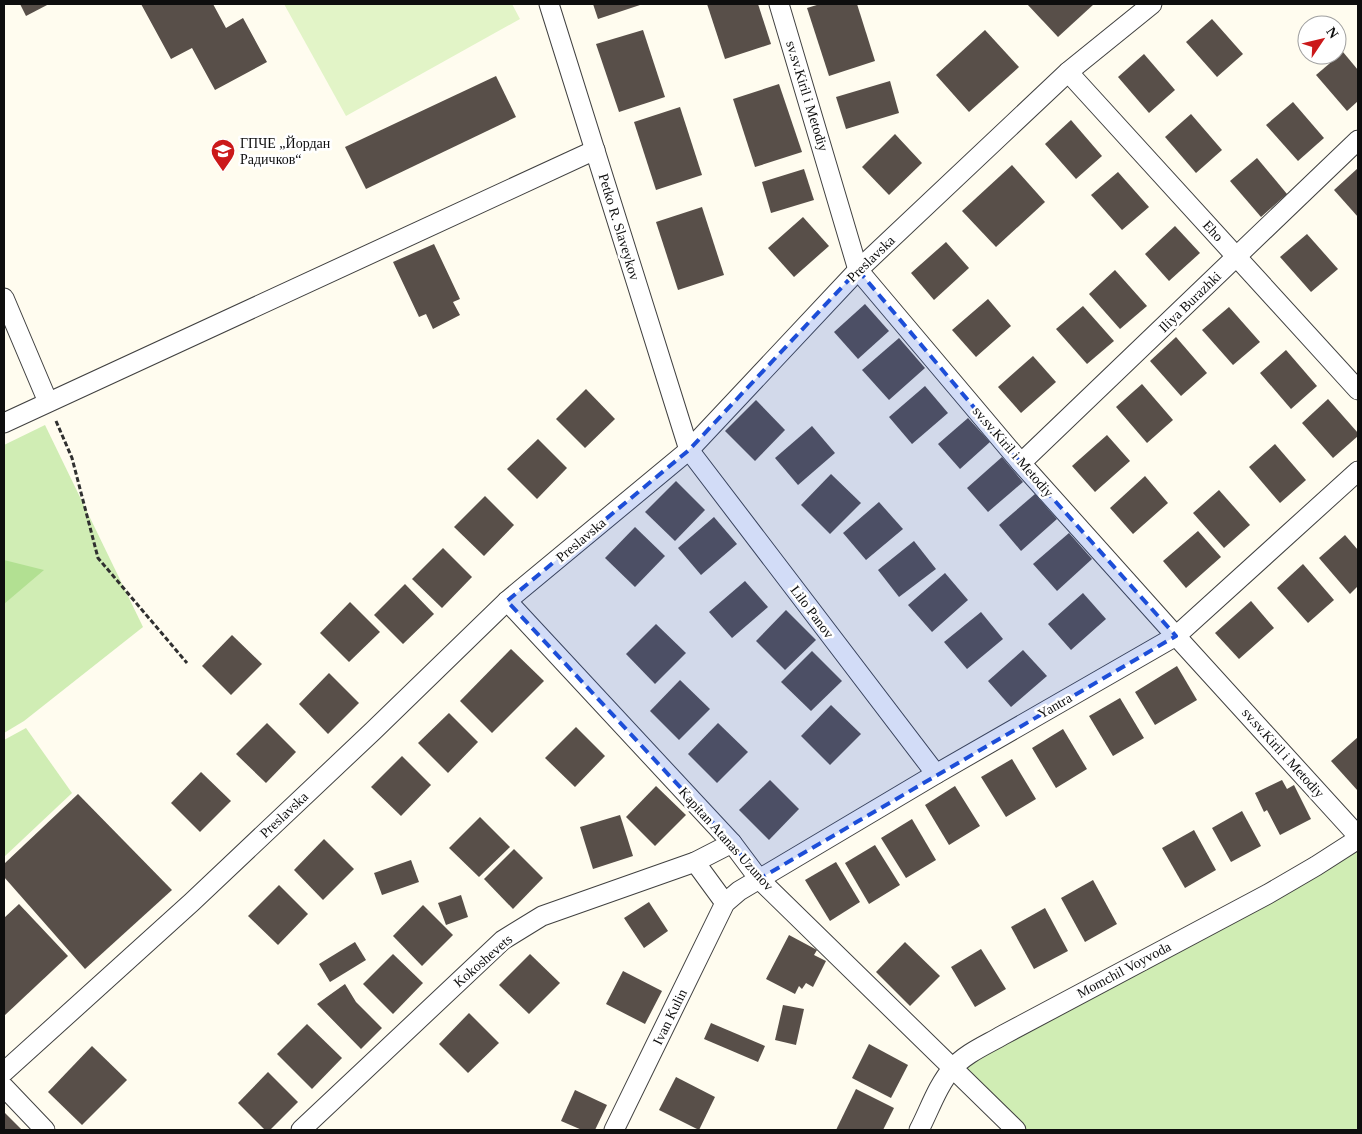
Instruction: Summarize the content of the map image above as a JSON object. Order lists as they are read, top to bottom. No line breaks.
{"streets":{"street":["sv.sv.Kiril i Metodiy","Petko R. Slaveykov","Eho","Preslavska","Iliya Burazhki","Lilo Panov","Yantra","Kapitan Atanas Uzunov","Kokoshevets","Momchil Voyvoda","Ivan Kulin"]},"crossings":[["sv.sv.Kiril i Metodiy","Preslavska"],["sv.sv.Kiril i Metodiy","Iliya Burazhki"],["sv.sv.Kiril i Metodiy","Yantra"],["sv.sv.Kiril i Metodiy","Momchil Voyvoda"],["Petko R. Slaveykov","Preslavska"],["Petko R. Slaveykov","Lilo Panov"],["Eho","Preslavska"],["Eho","Iliya Burazhki"],["Preslavska","Lilo Panov"],["Preslavska","Kapitan Atanas Uzunov"],["Lilo Panov","Yantra"],["Yantra","Kapitan Atanas Uzunov"],["Yantra","Ivan Kulin"],["Kapitan Atanas Uzunov","Kokoshevets"],["Kapitan Atanas Uzunov","Momchil Voyvoda"]],"places":{"school or university":["ГПЧЕ „Йордан Радичков“"]},"north":"top right"}
